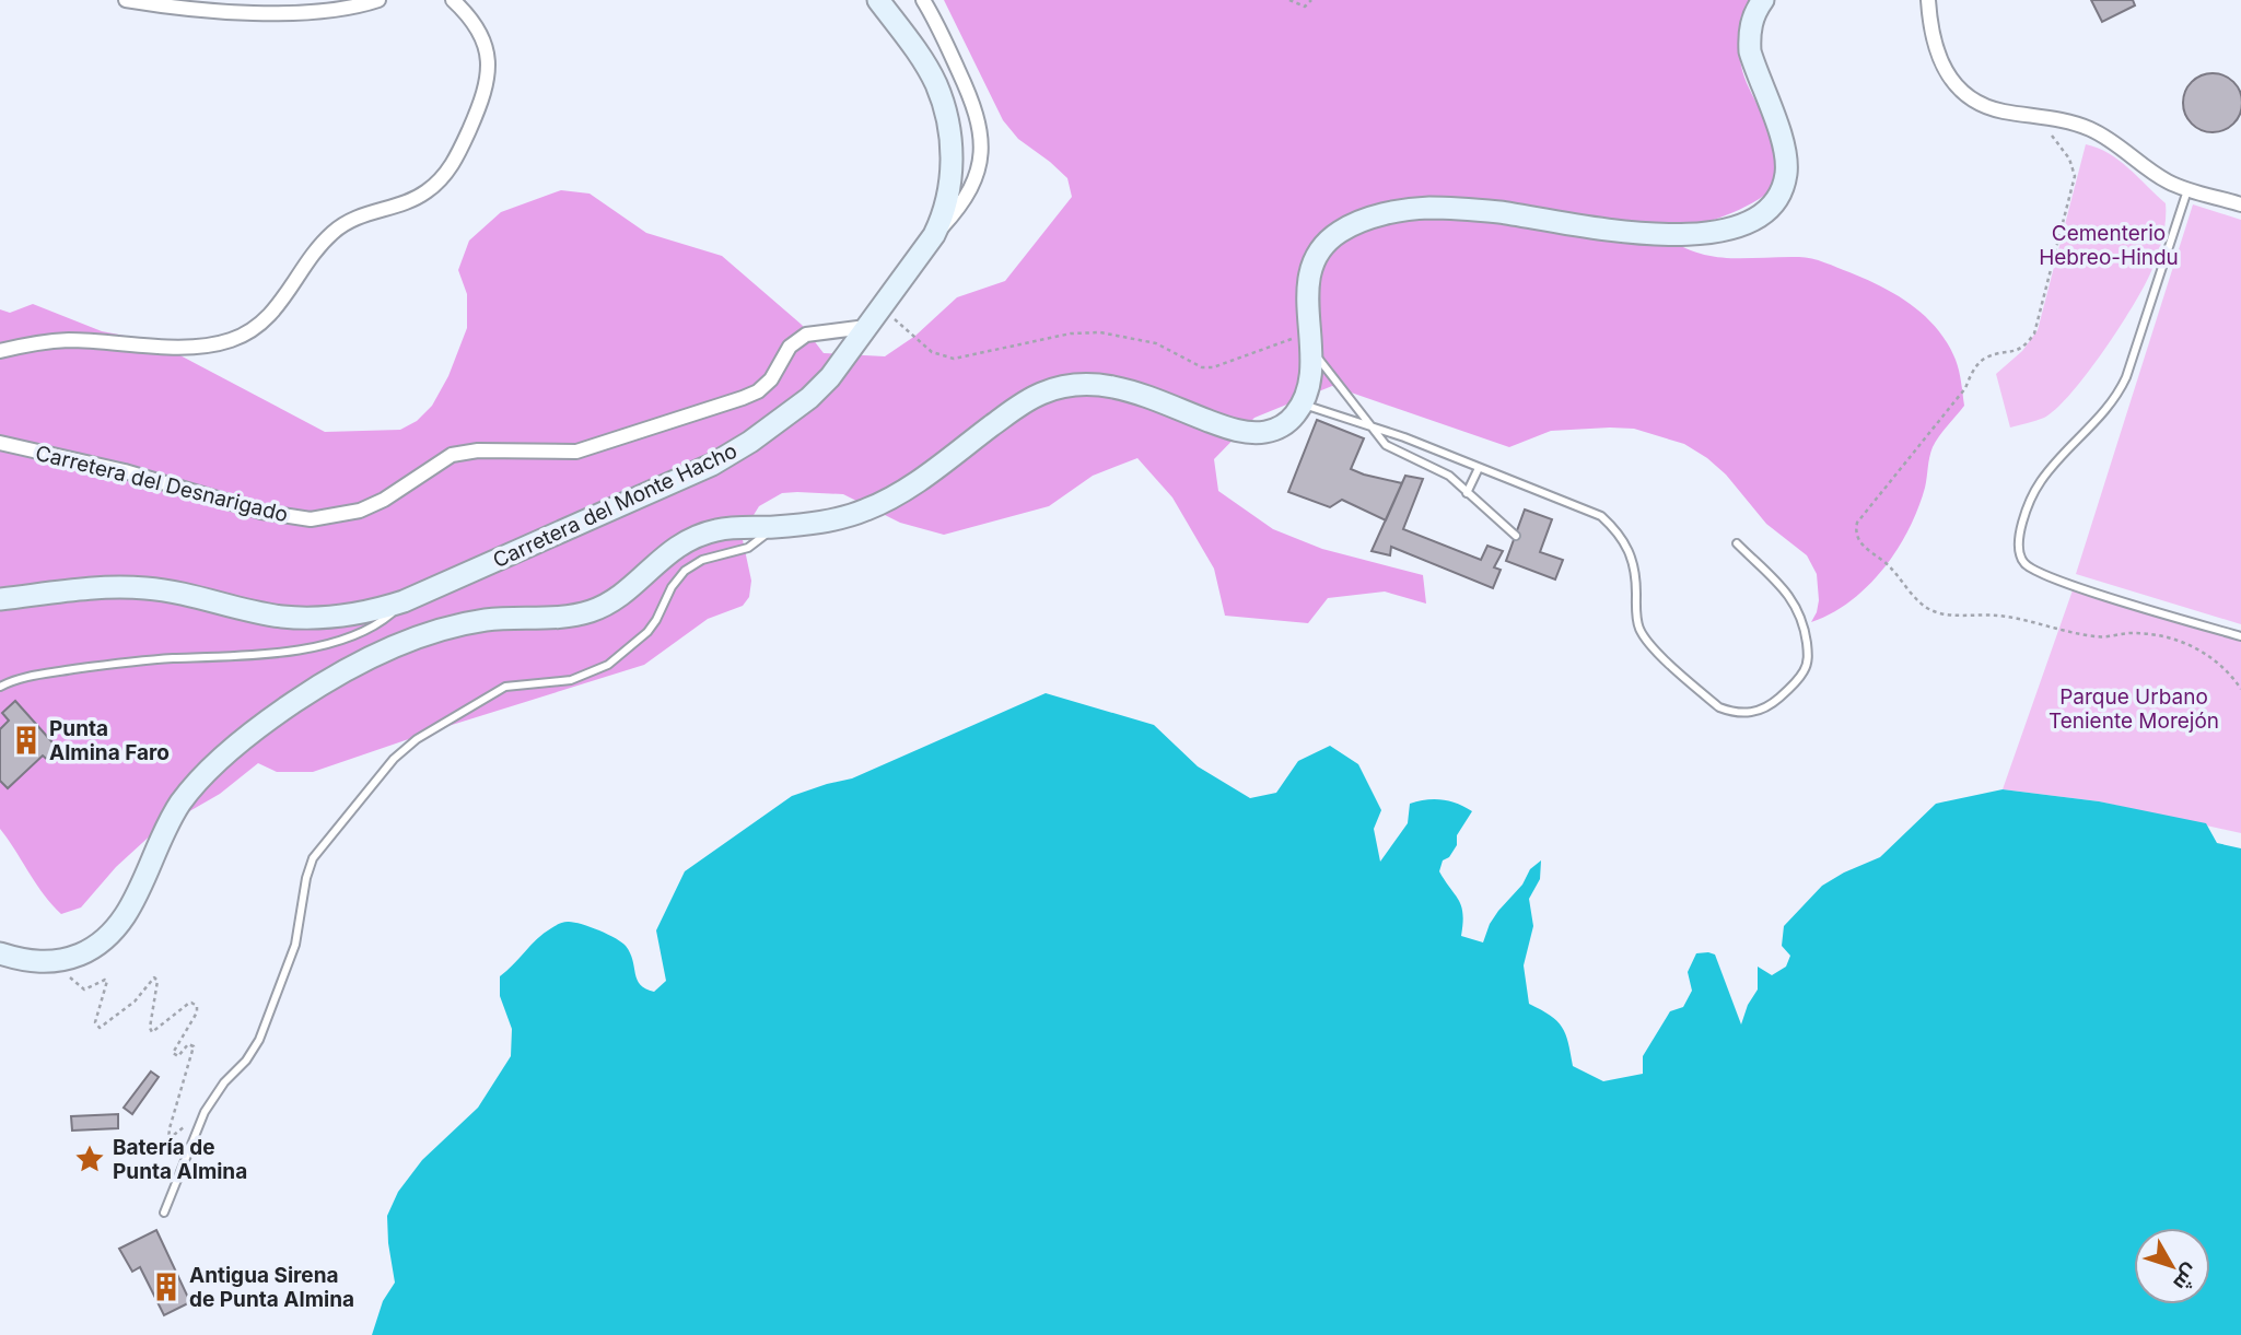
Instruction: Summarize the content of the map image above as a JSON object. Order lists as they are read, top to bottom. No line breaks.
{"streets":{"main road":["Carretera del Monte Hacho"],"street":["Carretera del Desnarigado"]},"crossings":[["Carretera del Desnarigado","Carretera del Monte Hacho"]],"parks":["Cementerio Hebreo-Hindu","Parque Urbano Teniente Morejón"],"places":{"building":["Punta Almina Faro","Antigua Sirena de Punta Almina"],"place":["Batería de Punta Almina"]},"north":"bottom right"}
